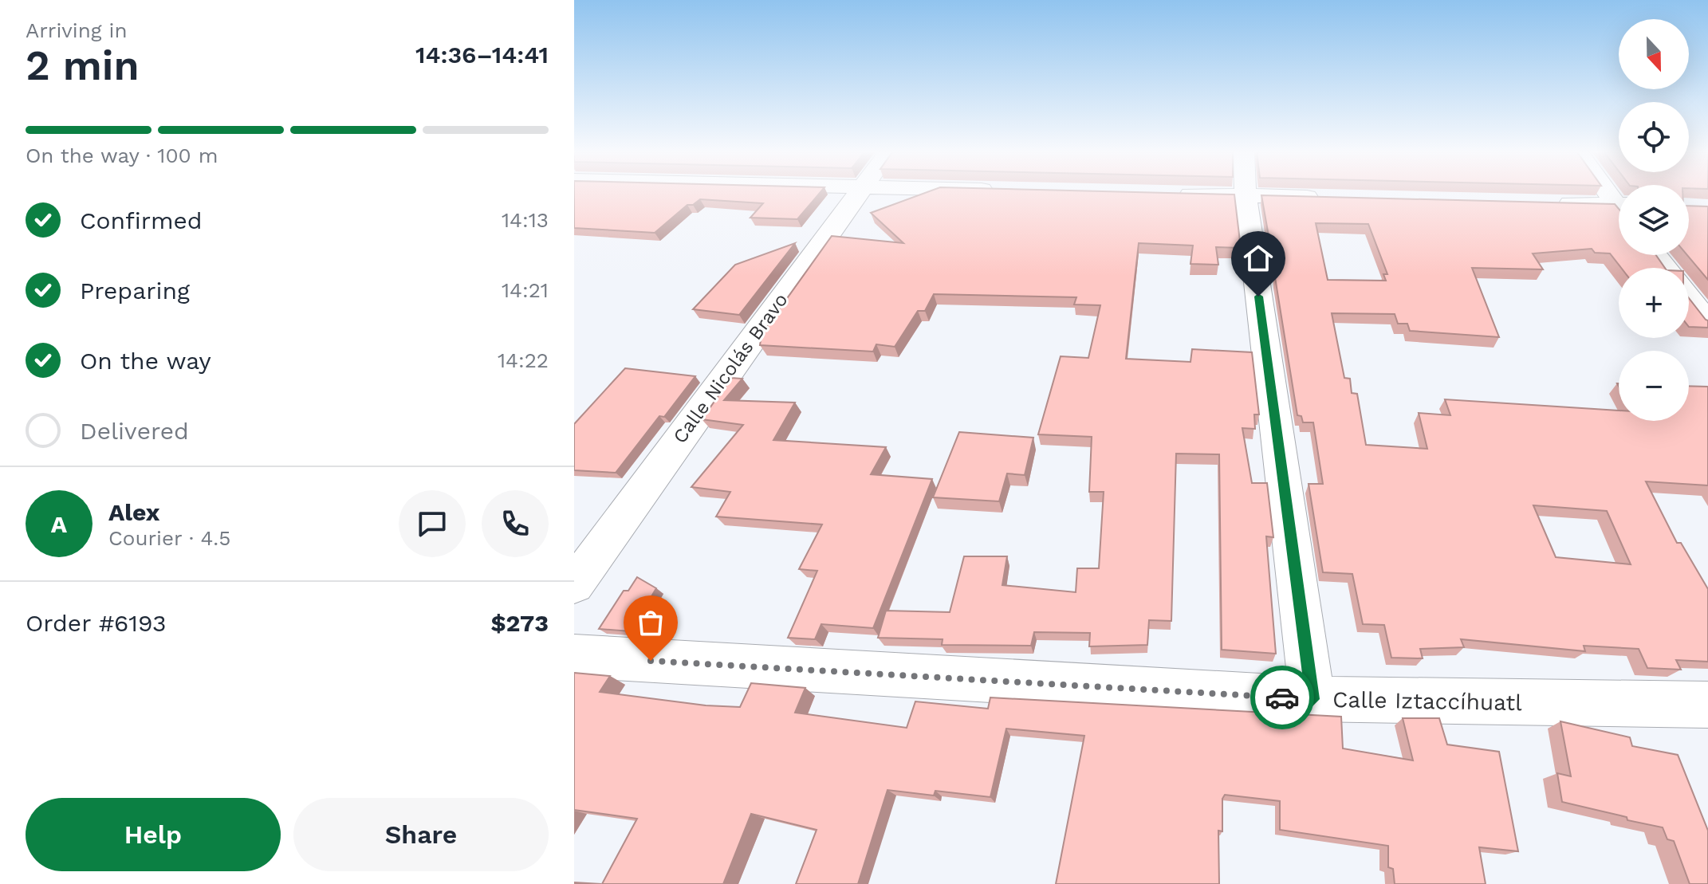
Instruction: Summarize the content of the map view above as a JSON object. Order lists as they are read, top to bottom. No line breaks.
{"streets":{"street":["Calle Nicolás Bravo","Calle Iztaccíhuatl"]},"north":"bottom","page":{"heading":["2 min","Arriving in","14:36–14:41"],"panel":["Alex","Courier · 4.5","Order #6193","$273"],"map_buttons":["+","−"],"bar":"On the way · 100 m","list":[["Confirmed","14:13"],["Preparing","14:21"],["On the way","14:22"],"Delivered"],"round":"A","buttons":["Help","Share"]}}
